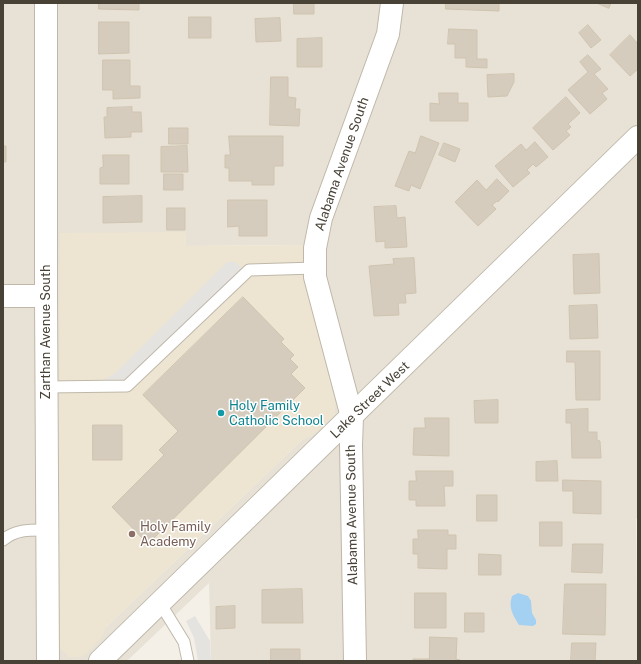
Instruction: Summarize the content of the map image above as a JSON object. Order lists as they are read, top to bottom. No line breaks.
{"streets":{"street":["Alabama Avenue South","Zarthan Avenue South","Lake Street West"]},"crossings":[["Alabama Avenue South","Lake Street West"]],"places":["Holy Family Catholic School","Holy Family Academy"]}
